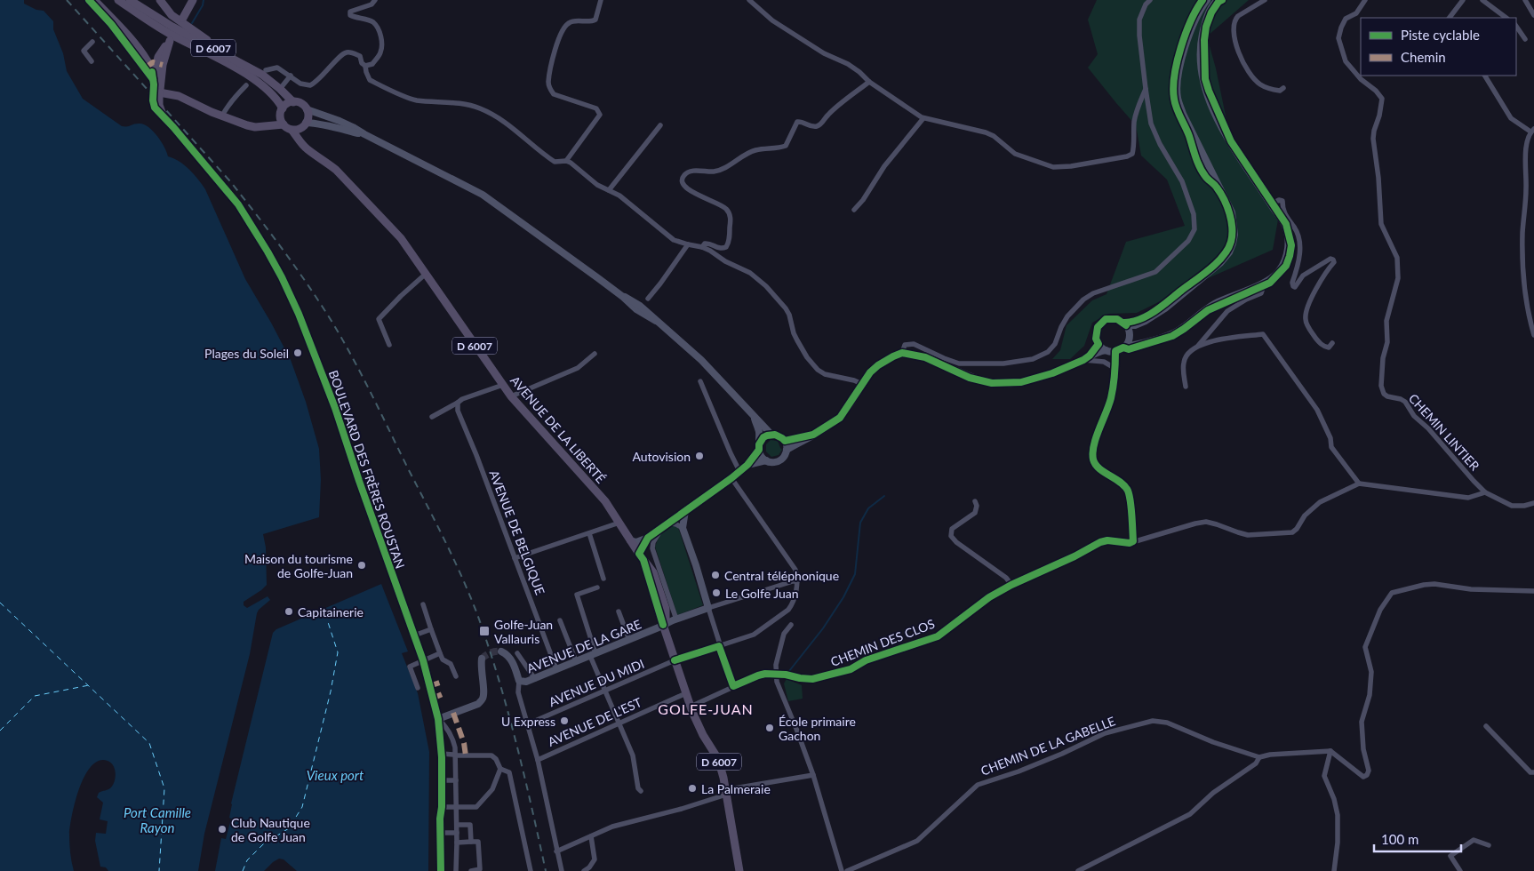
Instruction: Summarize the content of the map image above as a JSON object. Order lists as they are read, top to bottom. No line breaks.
{"streets":{"main road":["D 6007","AVENUE DE LA LIBERTÉ","BOULEVARD DES FRÈRES ROUSTAN","AVENUE DE LA GARE"],"street":["CHEMIN LINTIER","AVENUE DE BELGIQUE","CHEMIN DES CLOS","AVENUE DU MIDI","AVENUE DE L'EST","CHEMIN DE LA GABELLE"]},"crossings":[["D 6007","AVENUE DE LA LIBERTÉ"],["AVENUE DE LA LIBERTÉ","CHEMIN DES CLOS"],["AVENUE DE LA LIBERTÉ","AVENUE DE LA GARE"],["AVENUE DE LA LIBERTÉ","AVENUE DU MIDI"],["AVENUE DE LA LIBERTÉ","AVENUE DE L'EST"],["AVENUE DE BELGIQUE","AVENUE DE LA GARE"]],"districts":["GOLFE-JUAN"],"water":["Vieux port","Port Camille Rayon"],"places":{"other":["Plages du Soleil","Autovision","Maison du tourisme de Golfe-Juan","Central téléphonique","Le Golfe Juan","Capitainerie","U Express","École primaire Gachon","La Palmeraie","Club Nautique de Golfe Juan"],"transit":["Golfe-Juan Vallauris"]},"legend":["Piste cyclable","Chemin"],"scale_bar":"100 m"}
